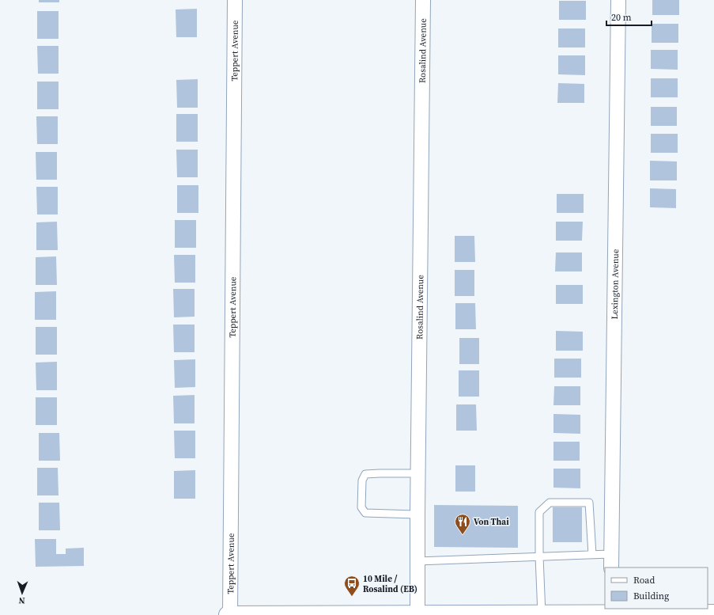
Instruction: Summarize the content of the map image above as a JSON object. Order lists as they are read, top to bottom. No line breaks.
{"streets":{"street":["Teppert Avenue","Rosalind Avenue","Lexington Avenue"]},"places":{"restaurant":["Von Thai"],"bus stop":["10 Mile / Rosalind (EB)"]},"legend":["Road","Building"],"scale_bar":"20 m","north":"bottom"}
